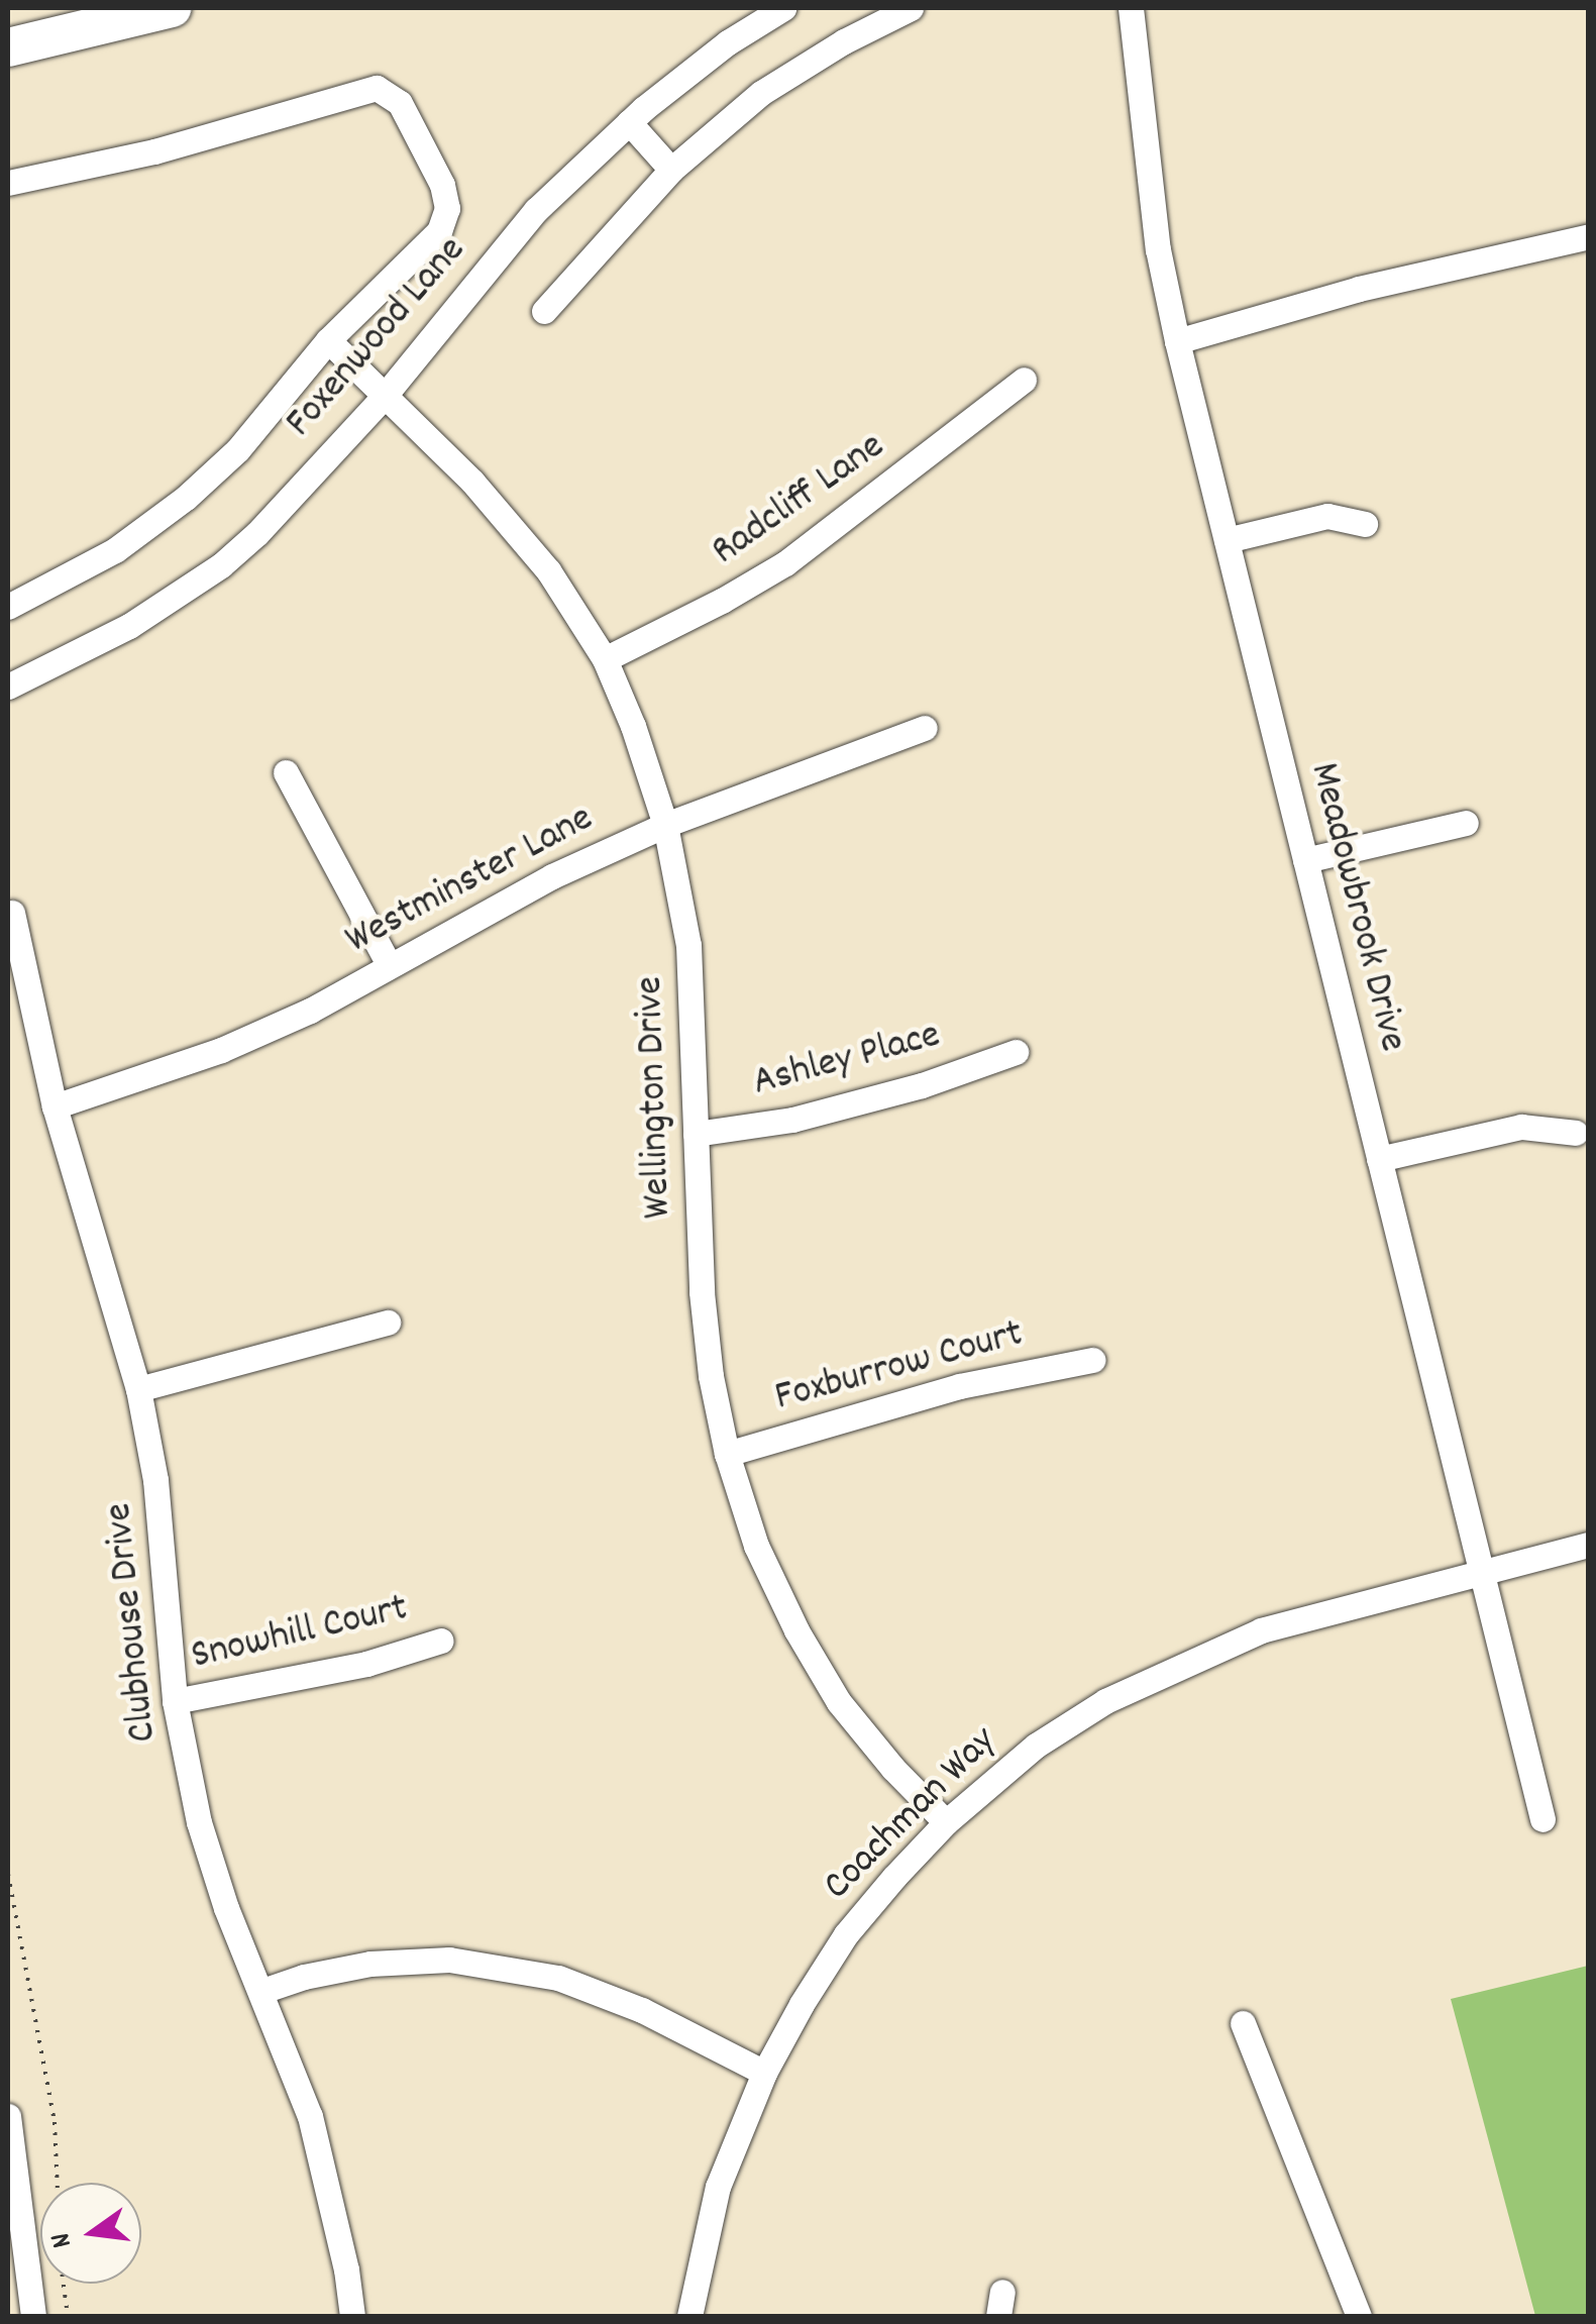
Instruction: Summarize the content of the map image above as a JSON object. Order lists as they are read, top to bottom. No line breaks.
{"streets":{"street":["Foxenwood Lane","Radcliff Lane","Westminster Lane","Meadowbrook Drive","Ashley Place","Wellington Drive","Foxburrow Court","Clubhouse Drive","Snowhill Court","Coachman Way"]},"crossings":[["Foxenwood Lane","Wellington Drive"],["Radcliff Lane","Wellington Drive"],["Westminster Lane","Wellington Drive"],["Westminster Lane","Clubhouse Drive"],["Meadowbrook Drive","Coachman Way"],["Ashley Place","Wellington Drive"],["Wellington Drive","Foxburrow Court"],["Wellington Drive","Coachman Way"],["Clubhouse Drive","Snowhill Court"]],"north":"left"}
